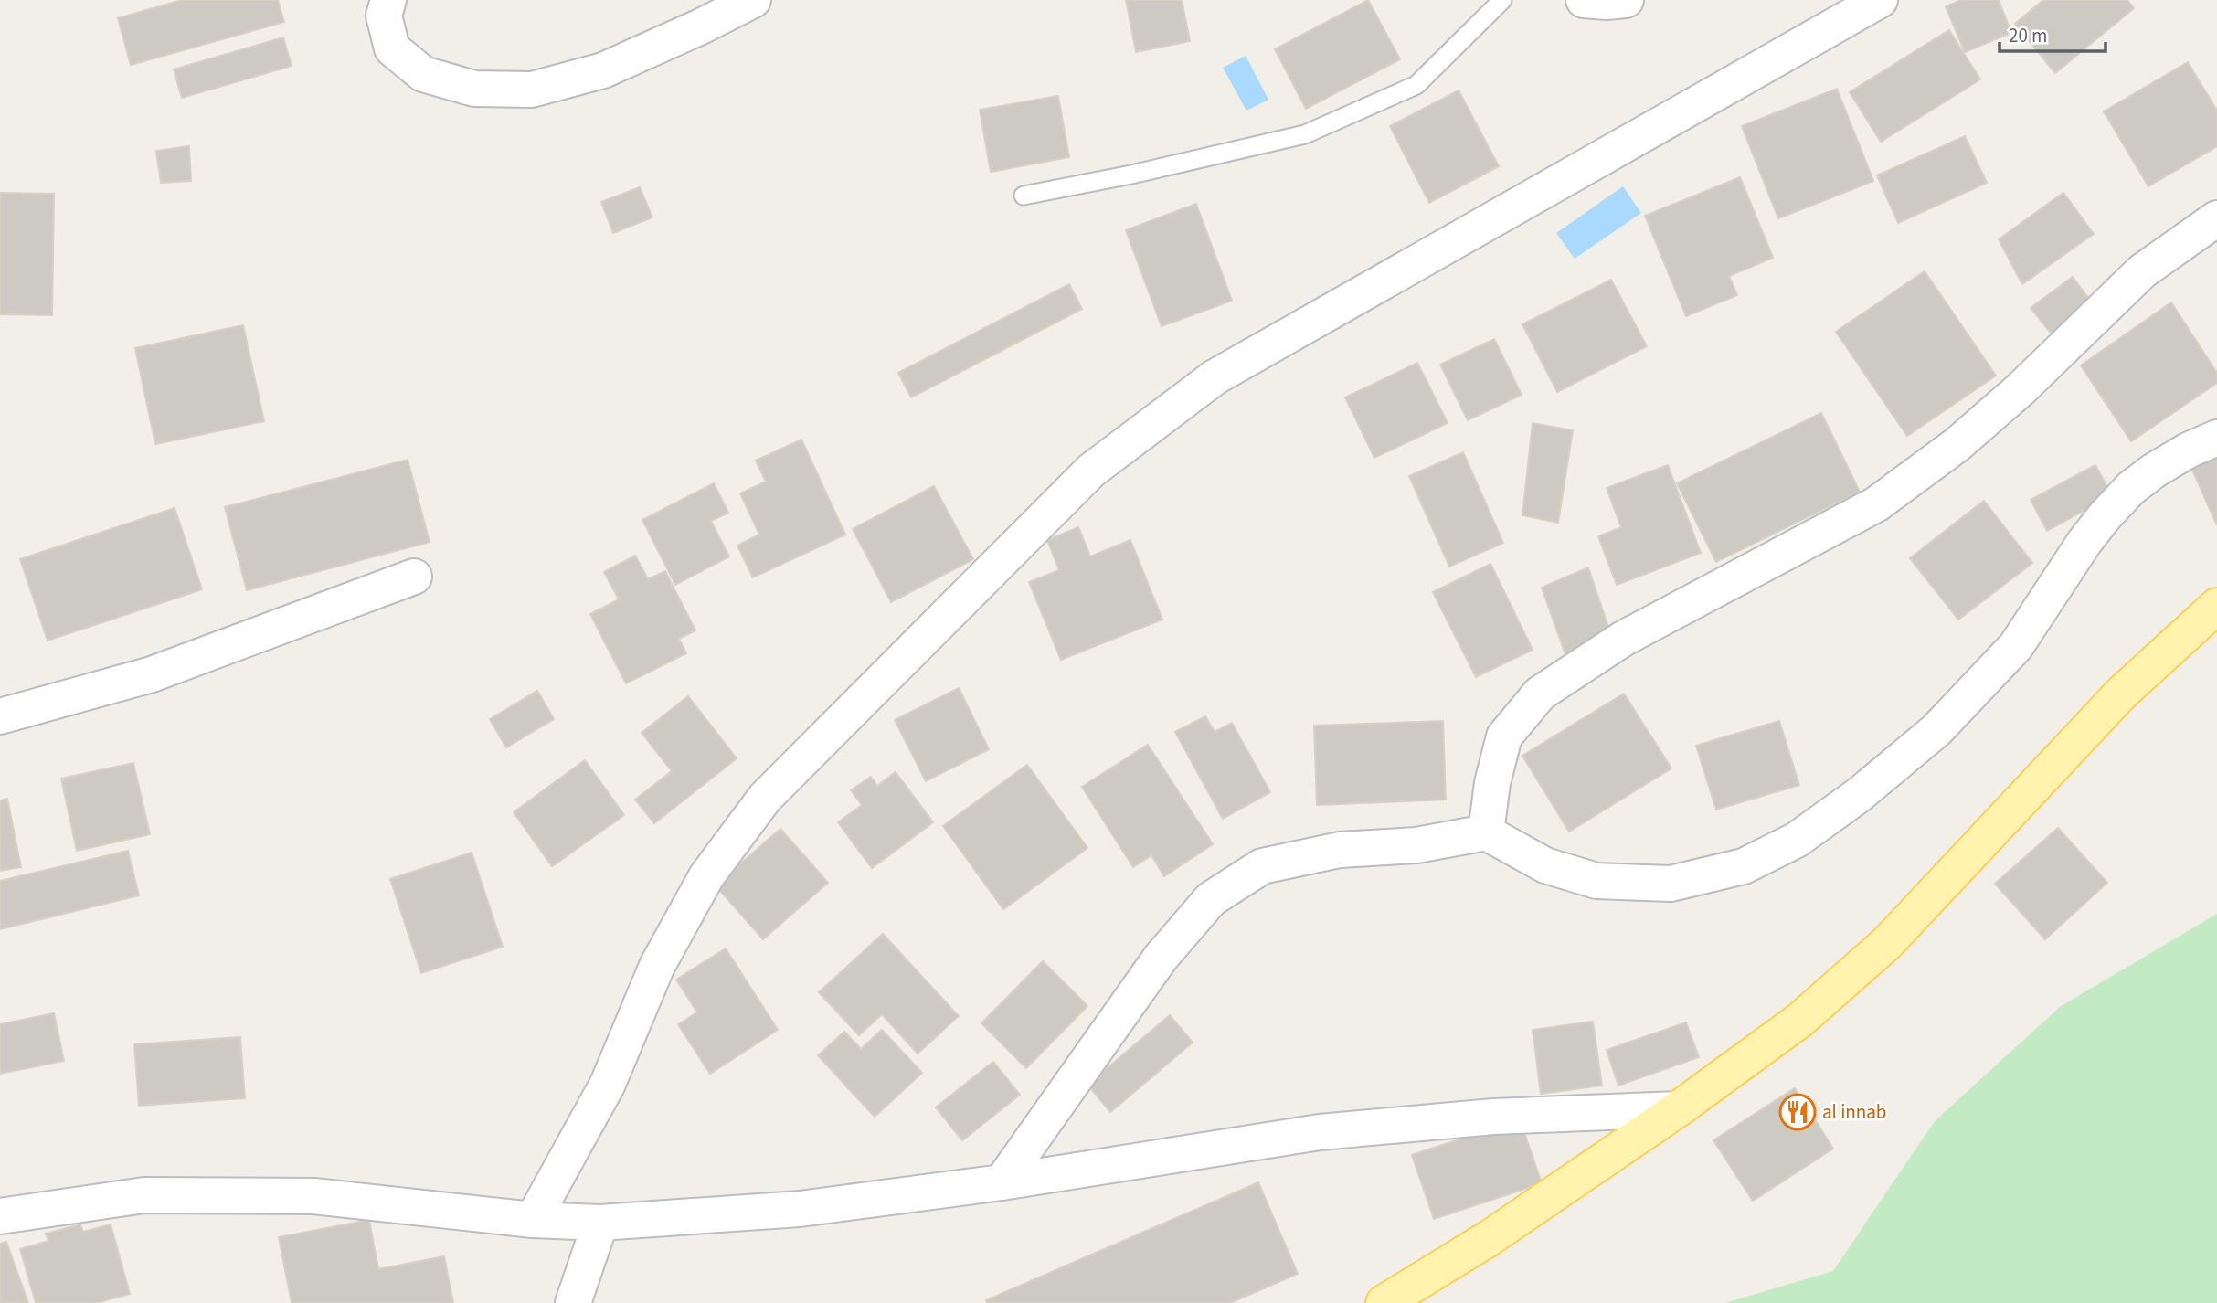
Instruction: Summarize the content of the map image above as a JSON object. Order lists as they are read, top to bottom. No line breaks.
{"places":{"restaurant":["al innab"]},"scale_bar":"20 m"}
